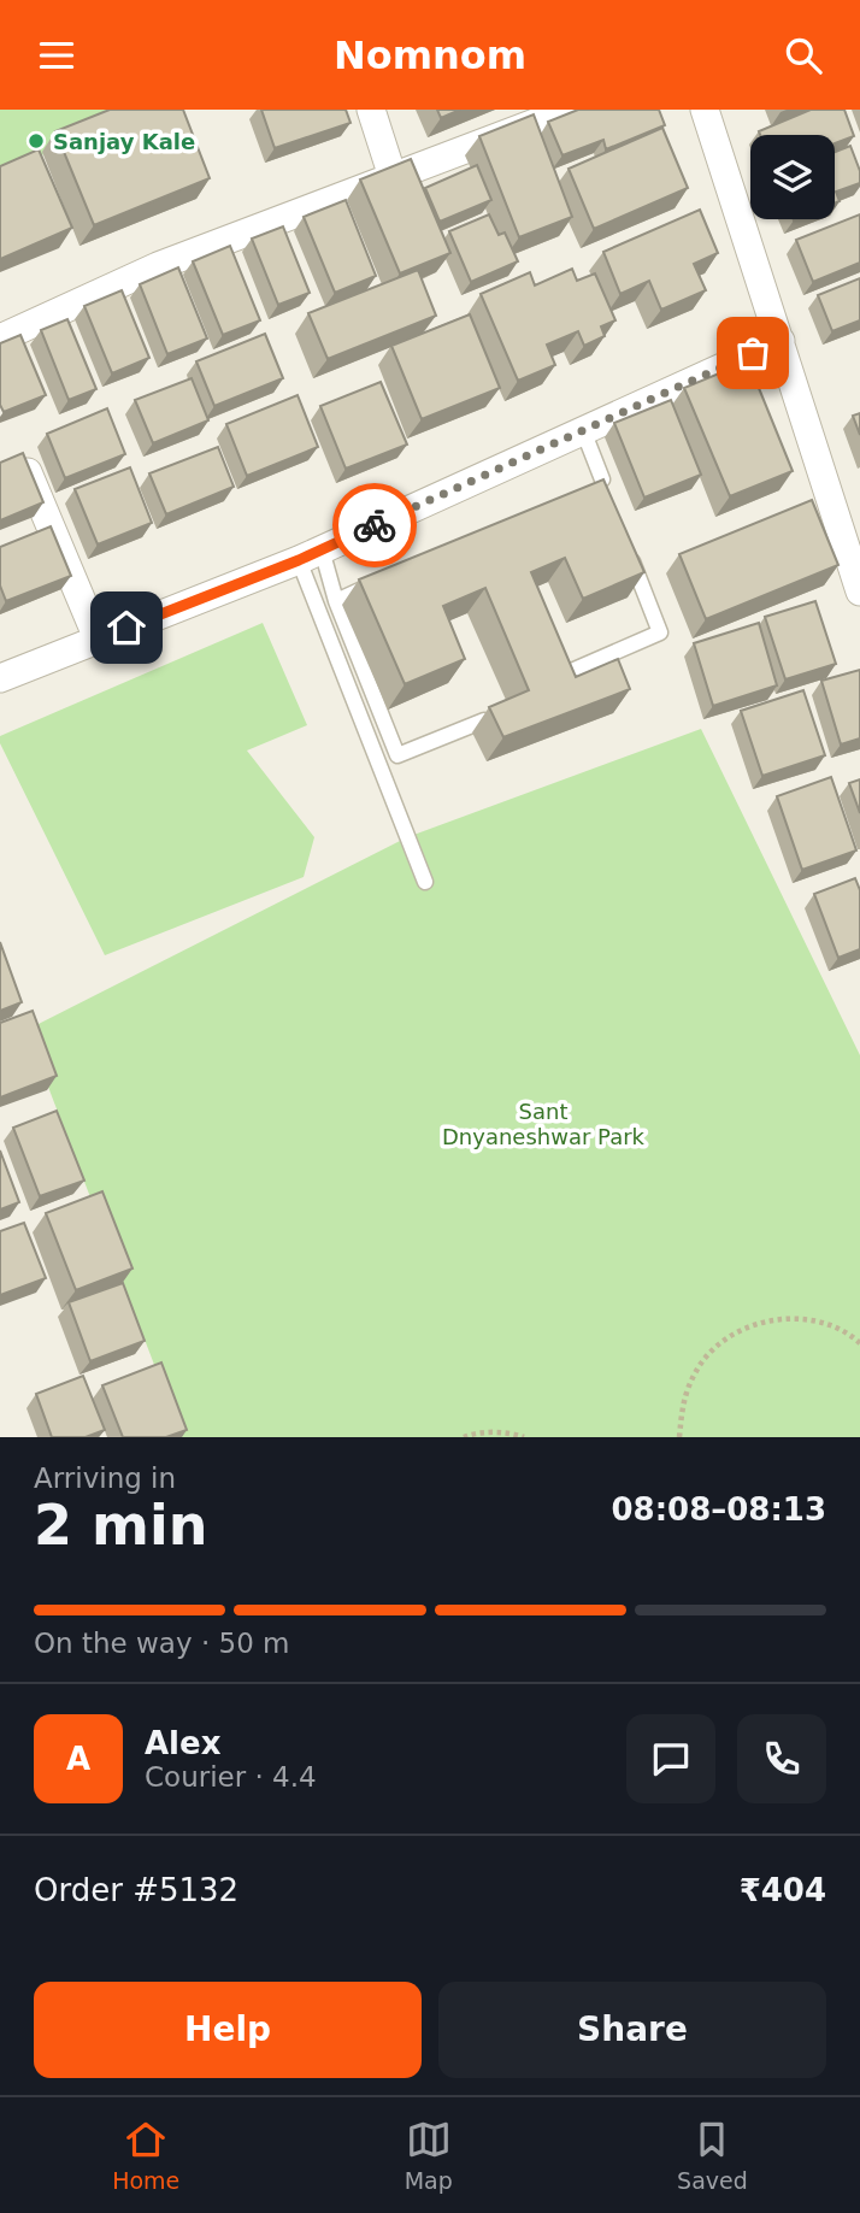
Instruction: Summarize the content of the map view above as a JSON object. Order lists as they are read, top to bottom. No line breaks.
{"parks":["Sant Dnyaneshwar Park"],"places":["Sanjay Kale"],"page":{"header":"Nomnom","heading":["2 min","Arriving in","08:08–08:13"],"panel":["Alex","Courier · 4.4","Order #5132","₹404"],"bar":"On the way · 50 m","round":"A","buttons":["Help","Share"],"tabs":["Home","Map","Saved"]}}
